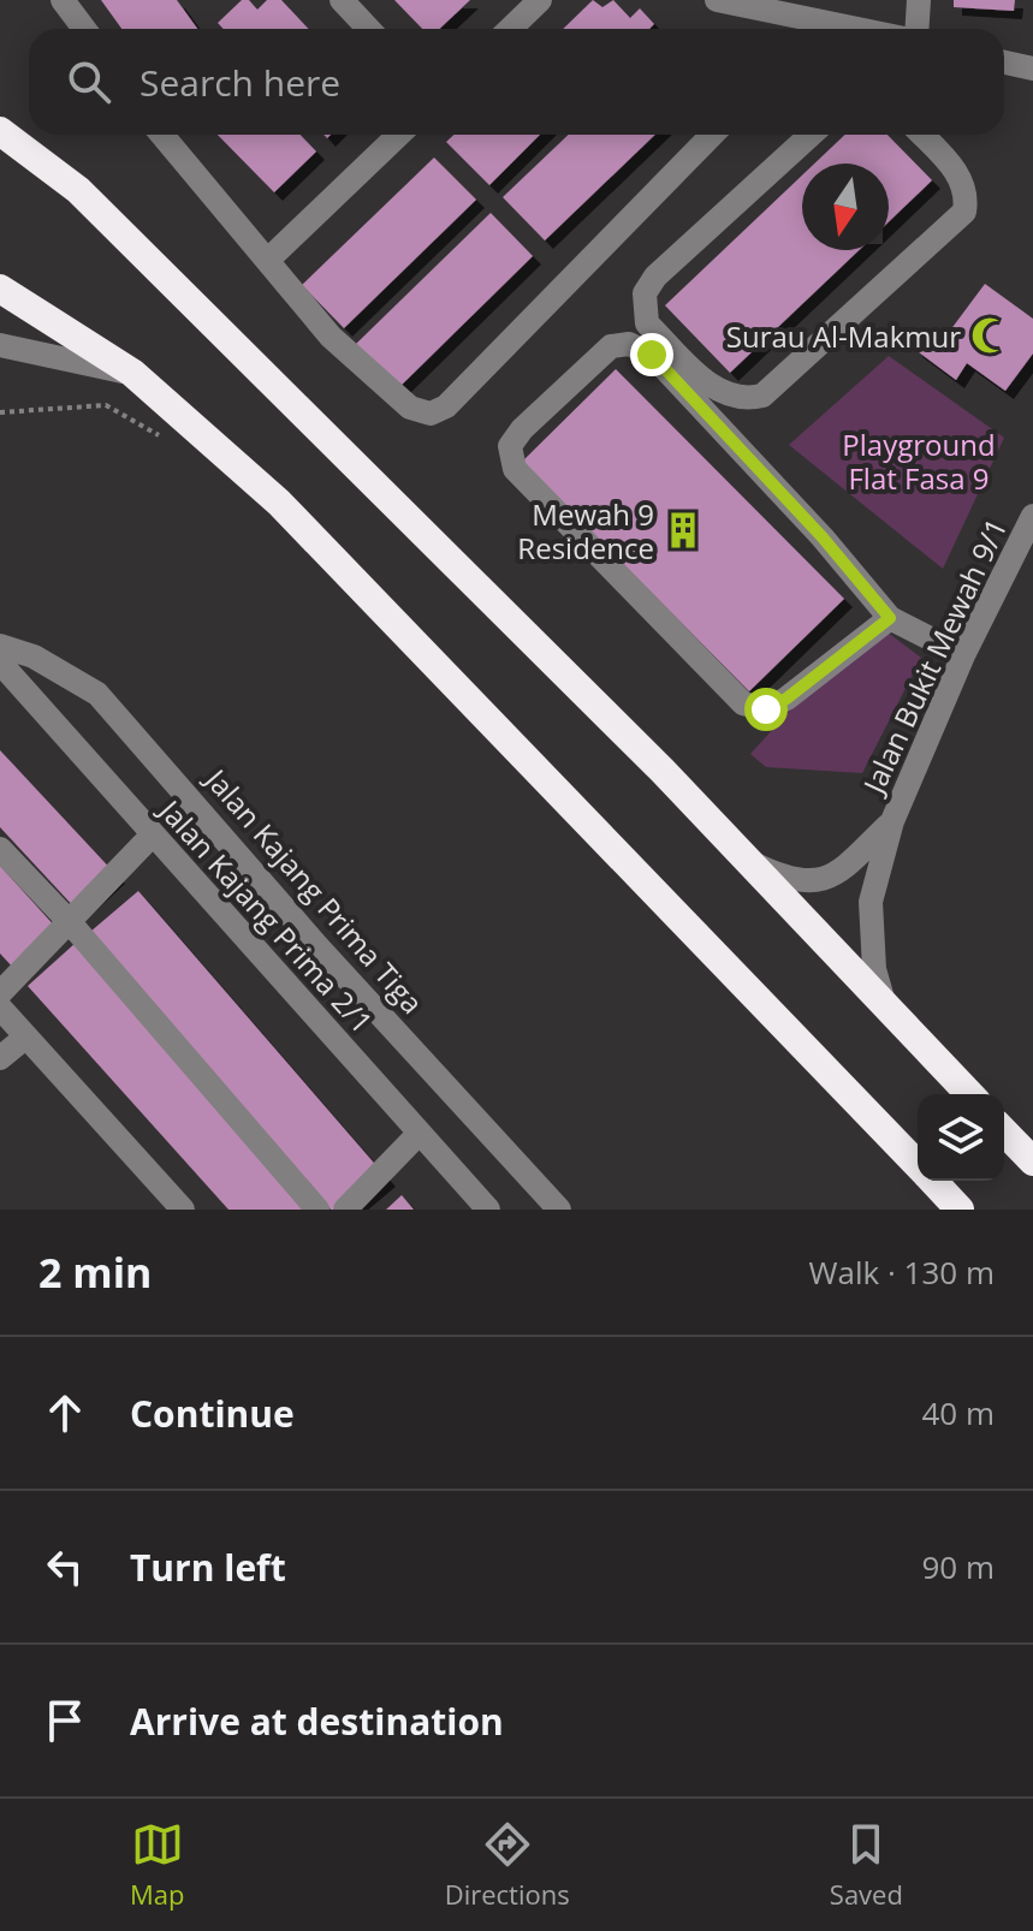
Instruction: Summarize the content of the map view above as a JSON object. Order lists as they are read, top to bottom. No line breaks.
{"streets":{"street":["Jalan Bukit Mewah 9/1","Jalan Kajang Prima Tiga","Jalan Kajang Prima 2/1"]},"parks":["Playground Flat Fasa 9"],"places":{"mosque":["Surau Al-Makmur"],"building":["Mewah 9 Residence"]},"north":"bottom","page":{"search":"Search here","heading":["2 min","Walk · 130 m"],"list":[["Continue","40 m"],["Turn left","90 m"],"Arrive at destination"],"nav":["Map","Directions","Saved"]}}
